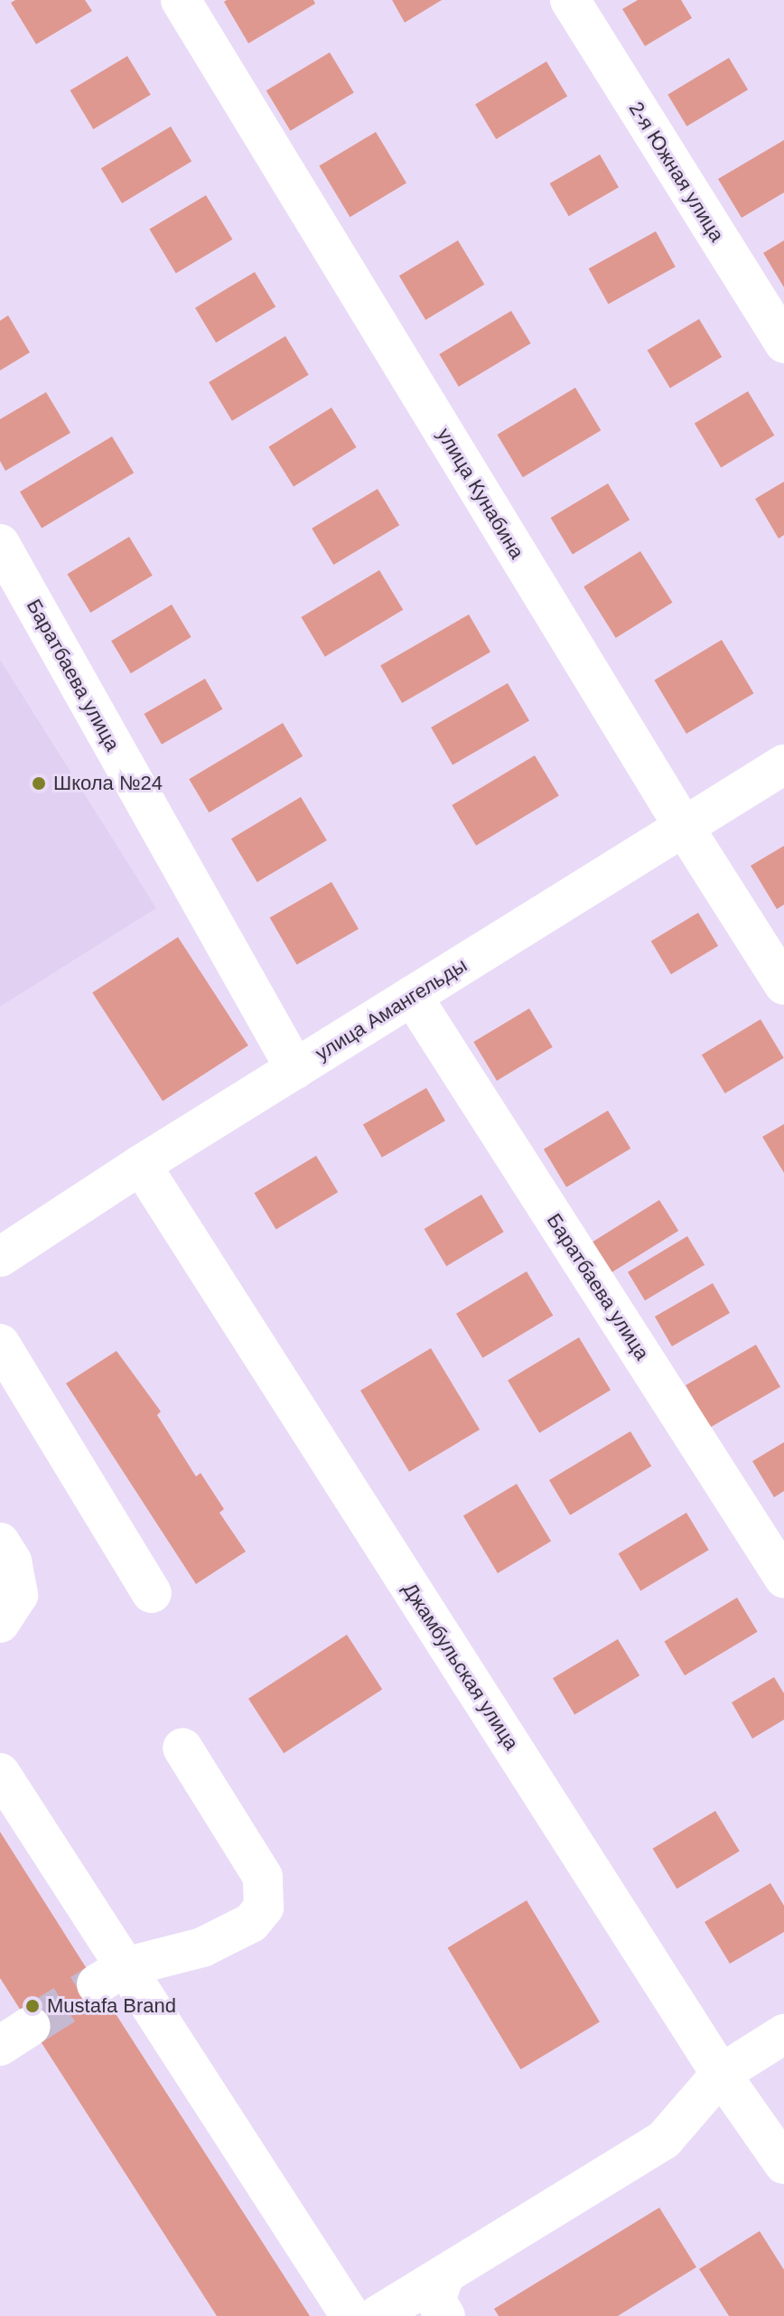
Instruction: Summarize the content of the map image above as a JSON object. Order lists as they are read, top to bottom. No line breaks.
{"streets":{"street":["2-я Южная улица","улица Кунабина","Баратбаева улица","улица Амангельды","Джамбульская улица"]},"crossings":[["улица Кунабина","улица Амангельды"],["Баратбаева улица","улица Амангельды"],["улица Амангельды","Джамбульская улица"]],"places":["Школа №24","Mustafa Brand"]}
